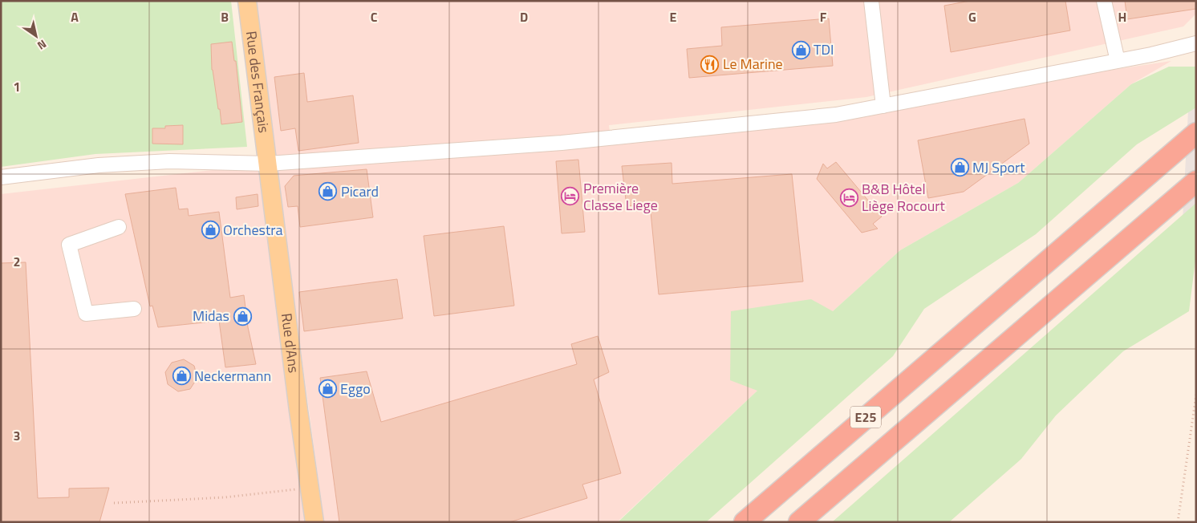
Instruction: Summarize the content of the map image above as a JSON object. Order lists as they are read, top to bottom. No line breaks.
{"streets":{"highway":["E25"],"main road":["Rue des Français","Rue d'Ans"]},"crossings":[["Rue des Français","Rue d'Ans"]],"places":{"shop":["TDI","MJ Sport","Picard","Orchestra","Midas","Neckermann","Eggo"],"restaurant":["Le Marine"],"hotel":["Première Classe Liege","B&B Hôtel Liège Rocourt"]},"north":"bottom right","grid":{"columns":["A","B","C","D","E","F","G","H"],"rows":["1","2","3"]}}
